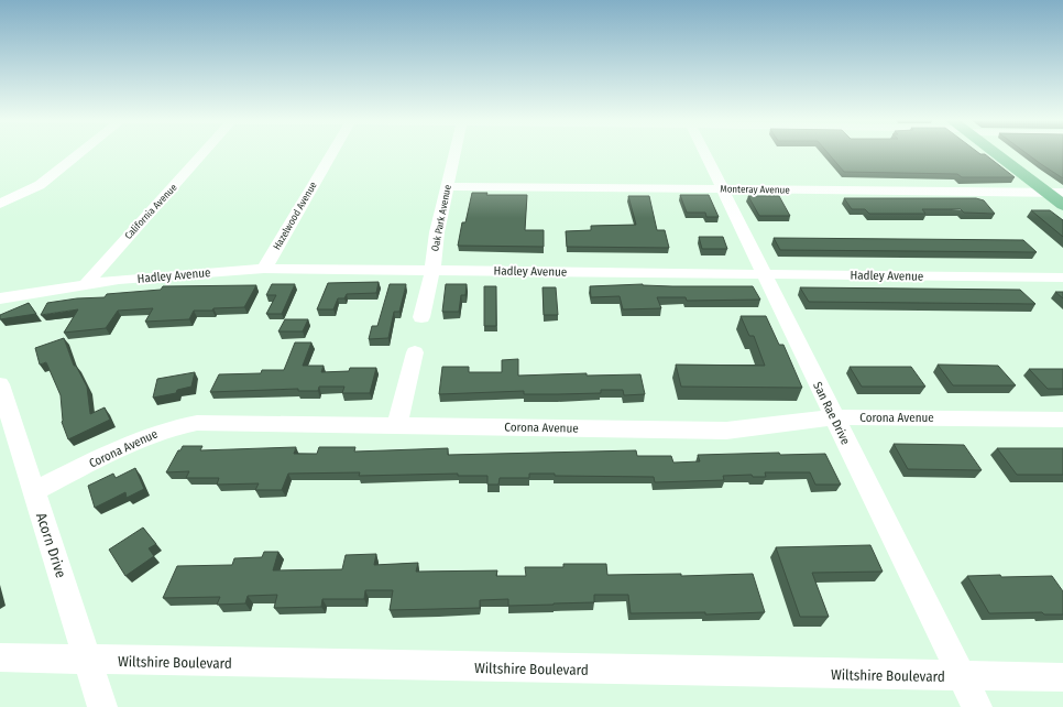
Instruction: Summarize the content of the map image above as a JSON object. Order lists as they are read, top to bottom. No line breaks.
{"streets":{"street":["Monteray Avenue","California Avenue","Hazelwood Avenue","Oak Park Avenue","Hadley Avenue","San Rae Drive","Corona Avenue","Acorn Drive","Wiltshire Boulevard"]},"crossings":[["Monteray Avenue","Oak Park Avenue"],["Monteray Avenue","San Rae Drive"],["California Avenue","Hadley Avenue"],["Hazelwood Avenue","Hadley Avenue"],["Oak Park Avenue","Hadley Avenue"],["Hadley Avenue","San Rae Drive"],["San Rae Drive","Corona Avenue"],["San Rae Drive","Wiltshire Boulevard"],["Corona Avenue","Acorn Drive"],["Acorn Drive","Wiltshire Boulevard"]]}
